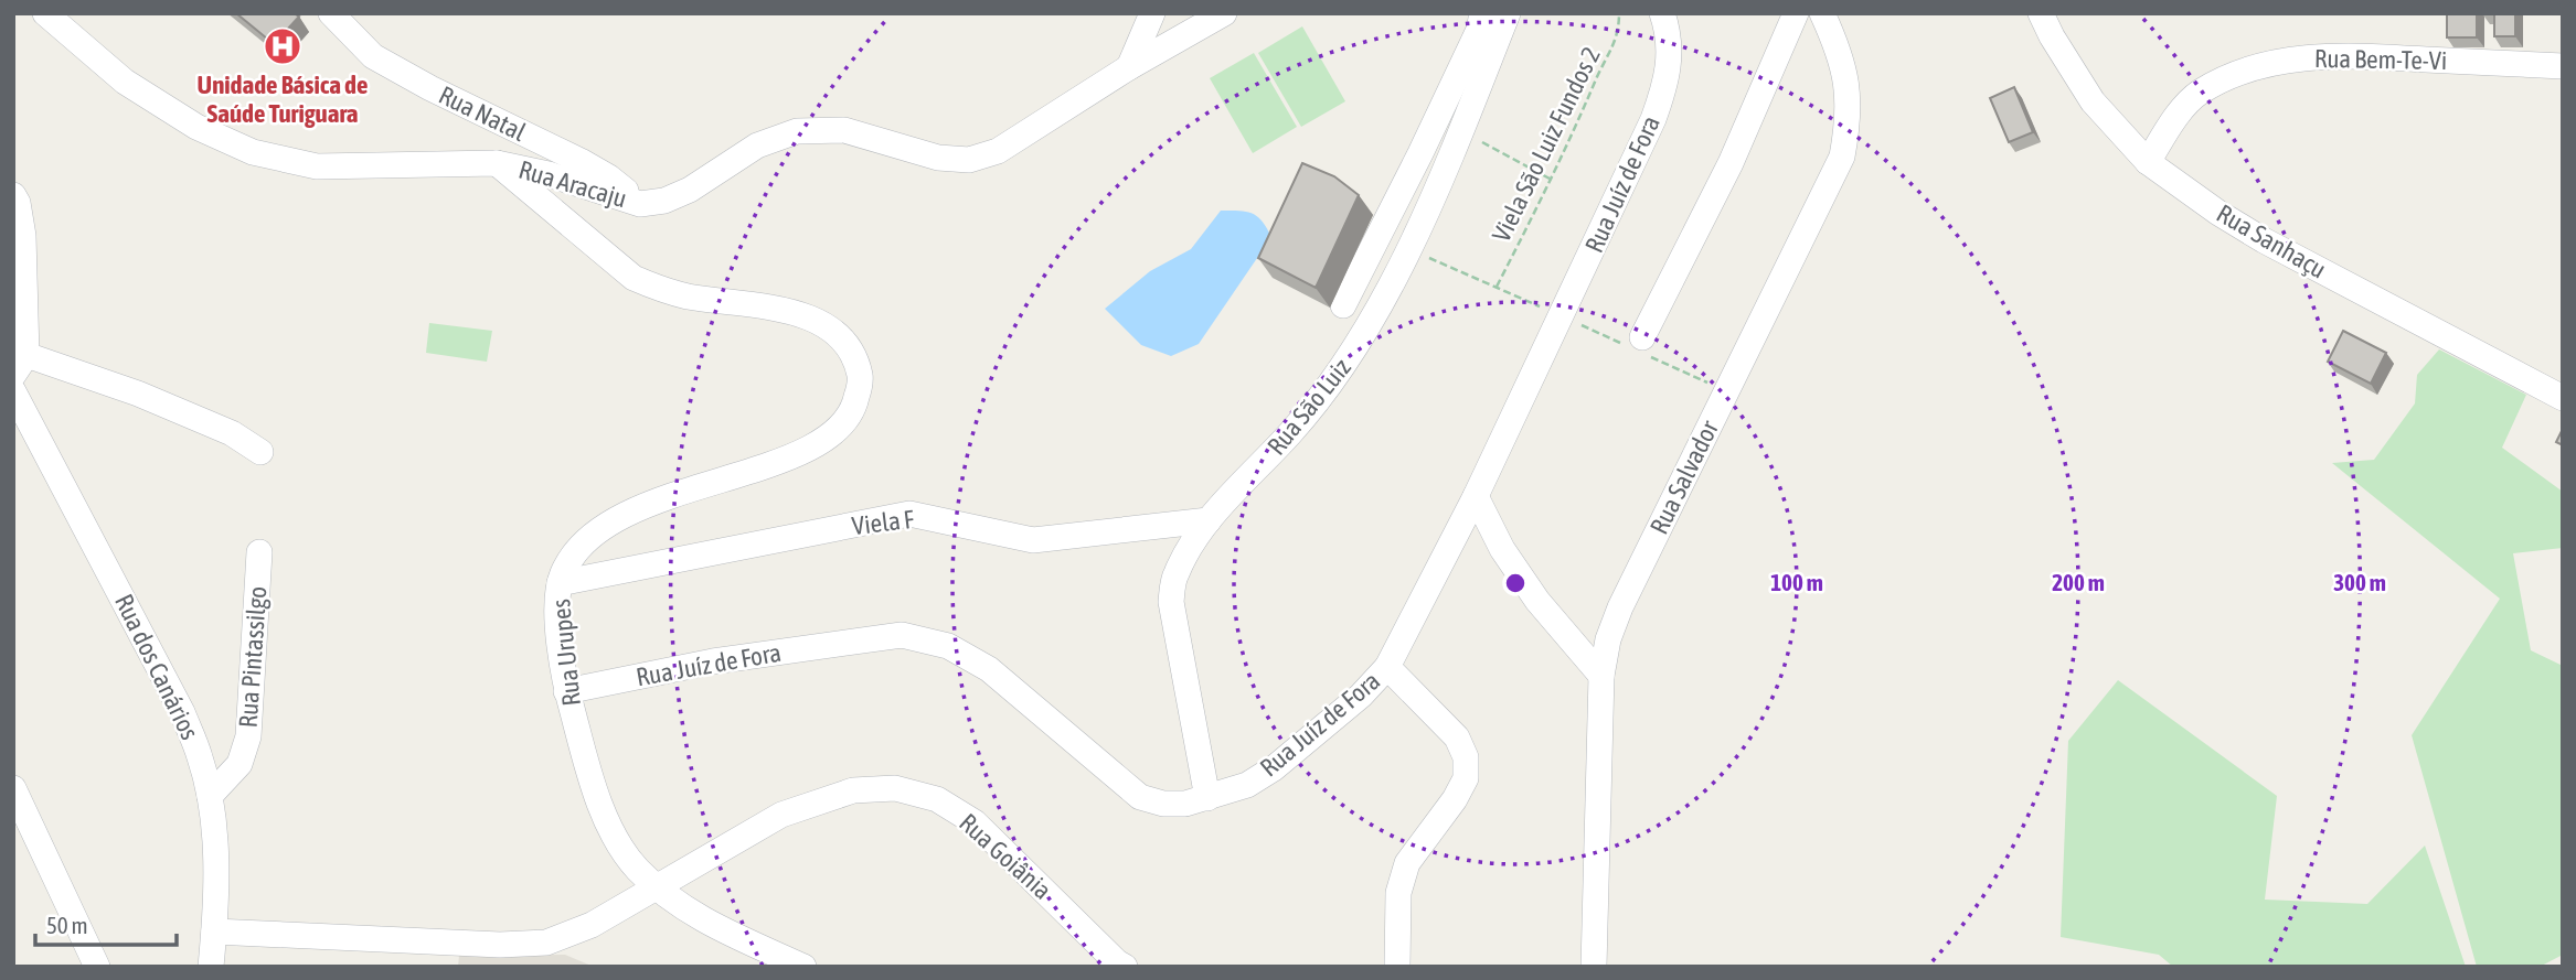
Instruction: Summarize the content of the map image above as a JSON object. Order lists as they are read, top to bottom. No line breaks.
{"streets":{"street":["Rua Bem-Te-Vi","Rua Natal","Rua Aracaju","Rua Juíz de Fora","Rua Sanhaçu","Rua São Luiz","Rua Salvador","Viela F","Rua Urupes","Rua Pintassilgo","Rua dos Canários","Rua Goiânia"],"path":["Viela São Luiz Fundos 2"]},"crossings":[["Rua Bem-Te-Vi","Rua Sanhaçu"],["Rua Natal","Rua Aracaju"],["Rua Aracaju","Rua Urupes"],["Rua Juíz de Fora","Rua São Luiz"],["Rua Juíz de Fora","Rua Urupes"],["Rua São Luiz","Viela F"],["Viela F","Rua Urupes"],["Rua Urupes","Rua Goiânia"],["Rua Pintassilgo","Rua dos Canários"]],"places":{"hospital":["Unidade Básica de Saúde Turiguara"]},"scale_bar":"50 m","rings":["100 m","200 m","300 m"]}
